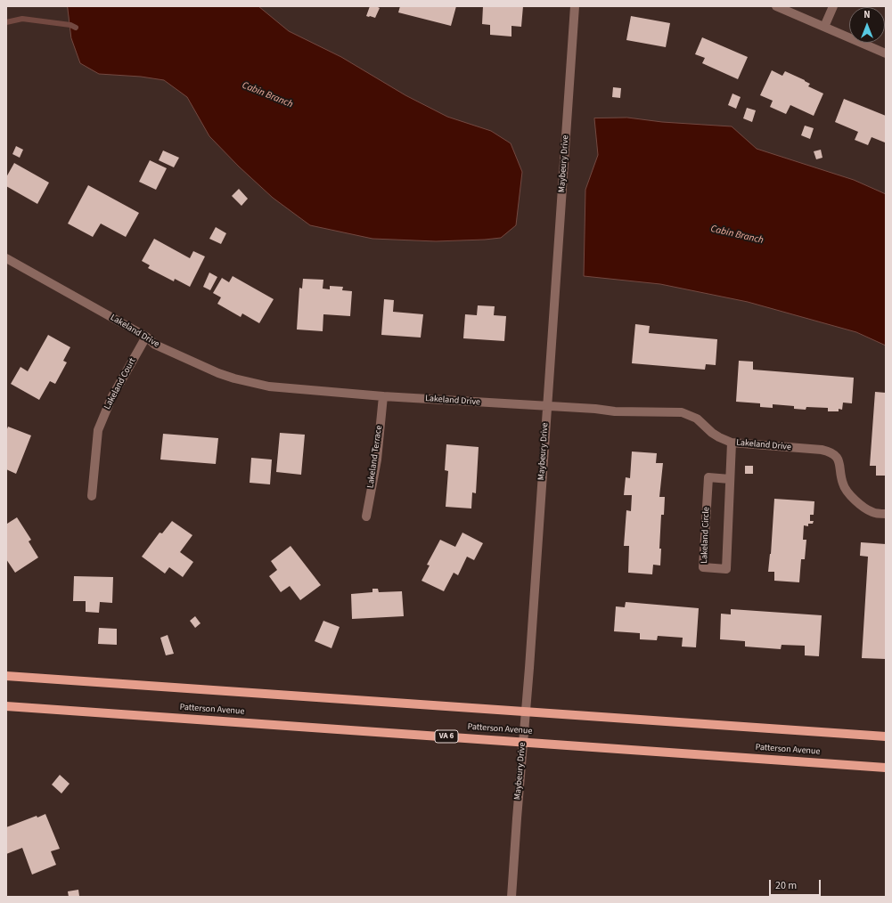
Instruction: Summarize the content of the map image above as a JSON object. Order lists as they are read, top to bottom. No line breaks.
{"streets":{"main road":["Patterson Avenue","VA 6"],"street":["Maybeury Drive","Lakeland Drive","Lakeland Court","Lakeland Terrace","Lakeland Circle"]},"crossings":[["Maybeury Drive","Lakeland Drive"],["Maybeury Drive","Patterson Avenue"],["Lakeland Drive","Lakeland Court"],["Lakeland Drive","Lakeland Terrace"],["Lakeland Drive","Lakeland Circle"]],"water":["Cabin Branch"],"scale_bar":"20 m","north":"top"}
